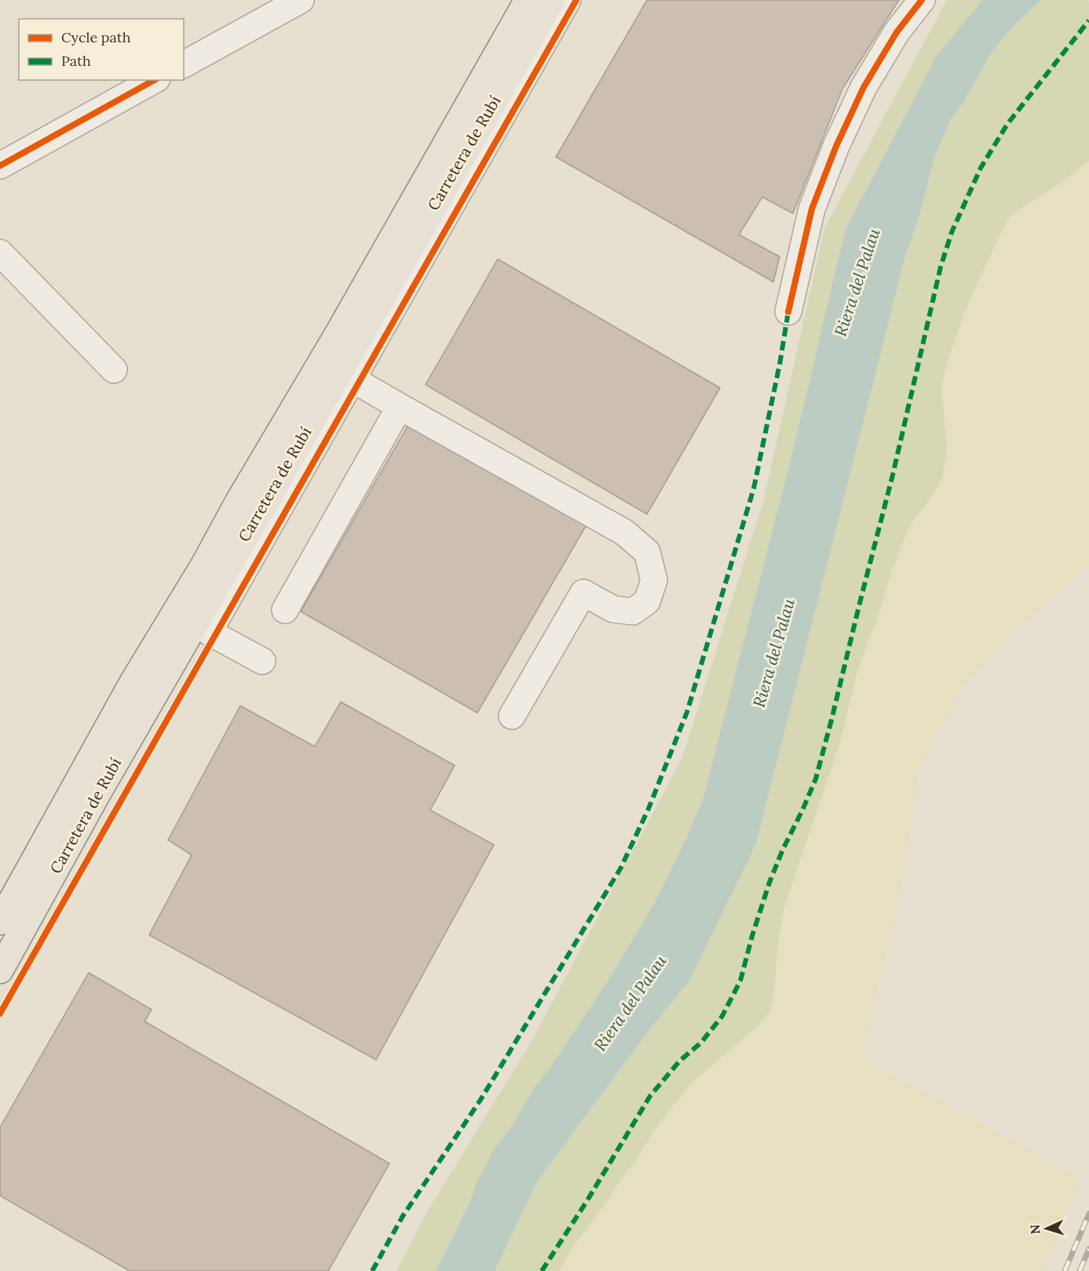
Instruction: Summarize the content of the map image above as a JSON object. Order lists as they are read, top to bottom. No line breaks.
{"streets":{"main road":["Carretera de Rubí"]},"water":["Riera del Palau"],"legend":["Cycle path","Path"],"north":"left"}
